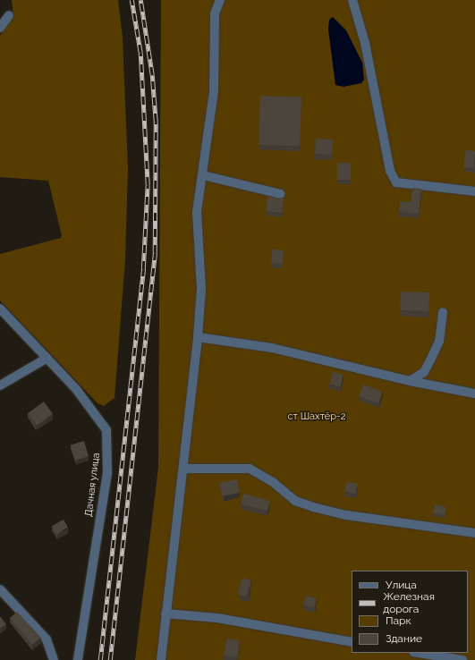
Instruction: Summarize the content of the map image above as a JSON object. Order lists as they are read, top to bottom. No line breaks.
{"streets":{"street":["Дачная улица"]},"parks":["ст Шахтёр-2"],"legend":["Улица","Железная дорога","Парк","Здание"]}
